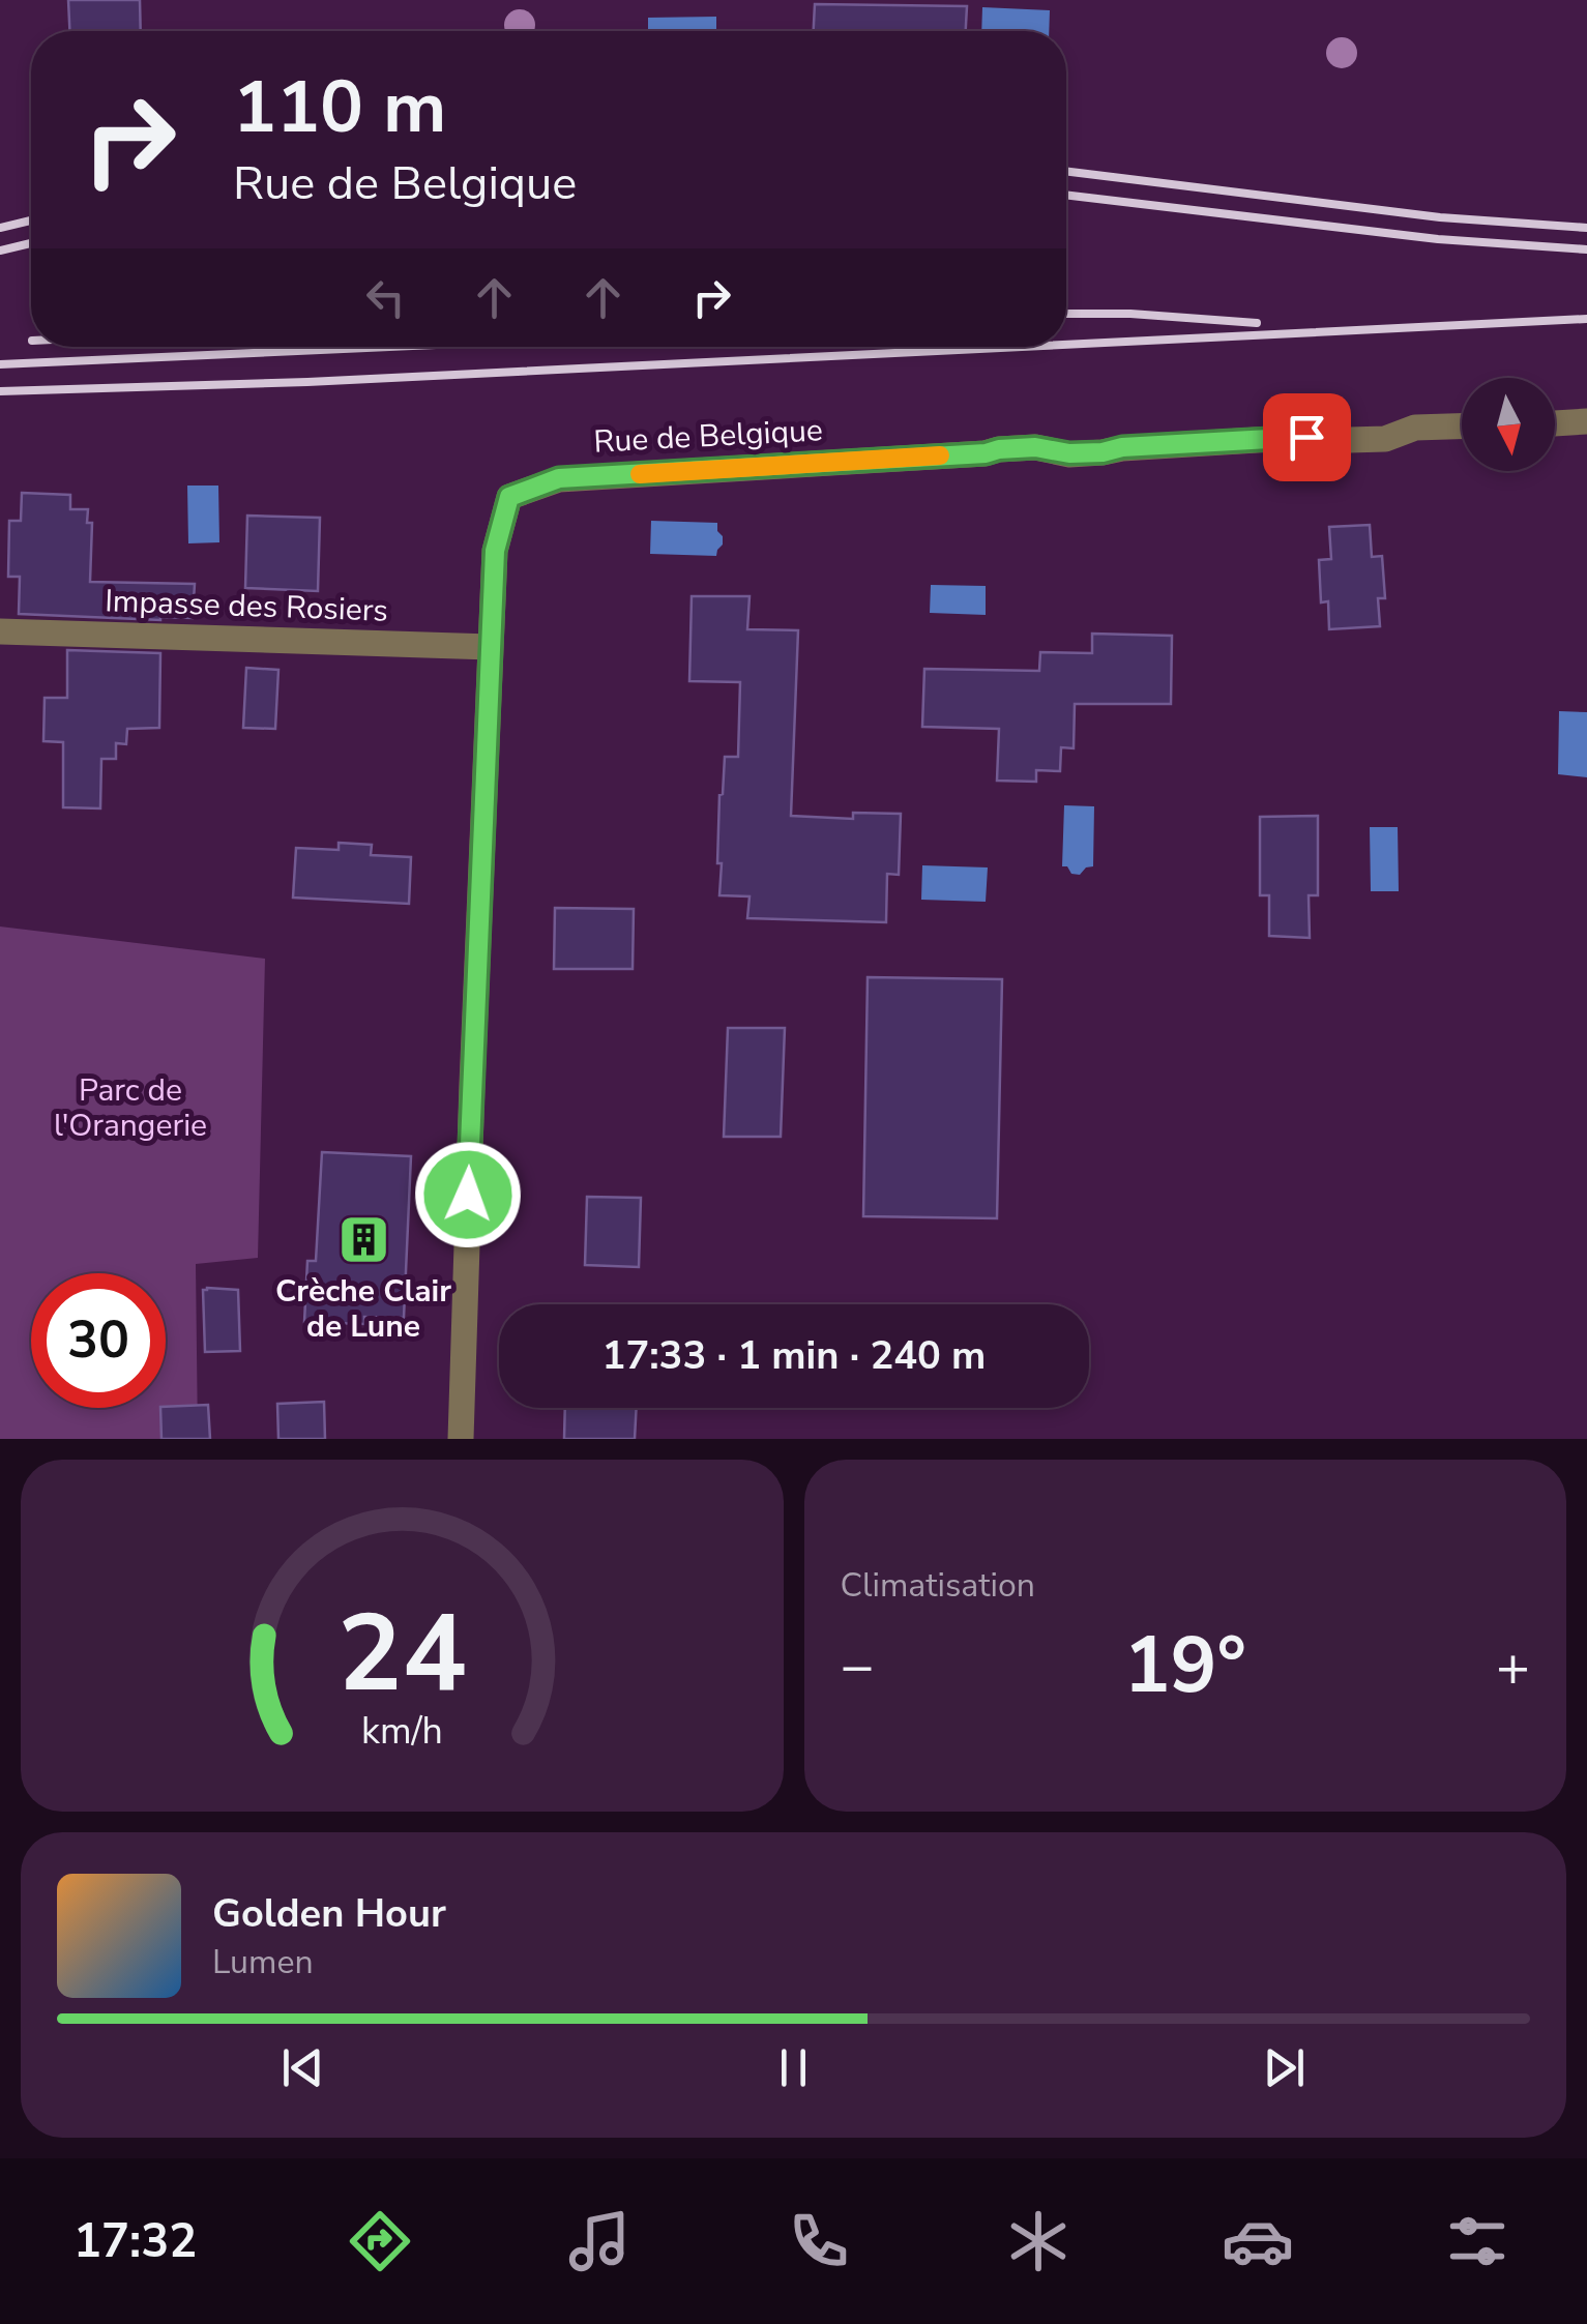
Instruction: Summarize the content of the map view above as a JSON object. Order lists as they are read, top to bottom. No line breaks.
{"streets":{"street":["Rue de Belgique","Impasse des Rosiers"]},"crossings":[["Rue de Belgique","Impasse des Rosiers"]],"parks":["Parc de l'Orangerie"],"places":{"building":["Crèche Clair de Lune"]},"north":"bottom","page":{"turn":["110 m","Rue de Belgique"],"limit":"30","trip":"17:33 · 1 min · 240 m","tile":"Climatisation","heat":["−","19°","+"],"song":["Golden Hour","Lumen"],"tabs":"17:32","gauge":["24","km/h"]}}
